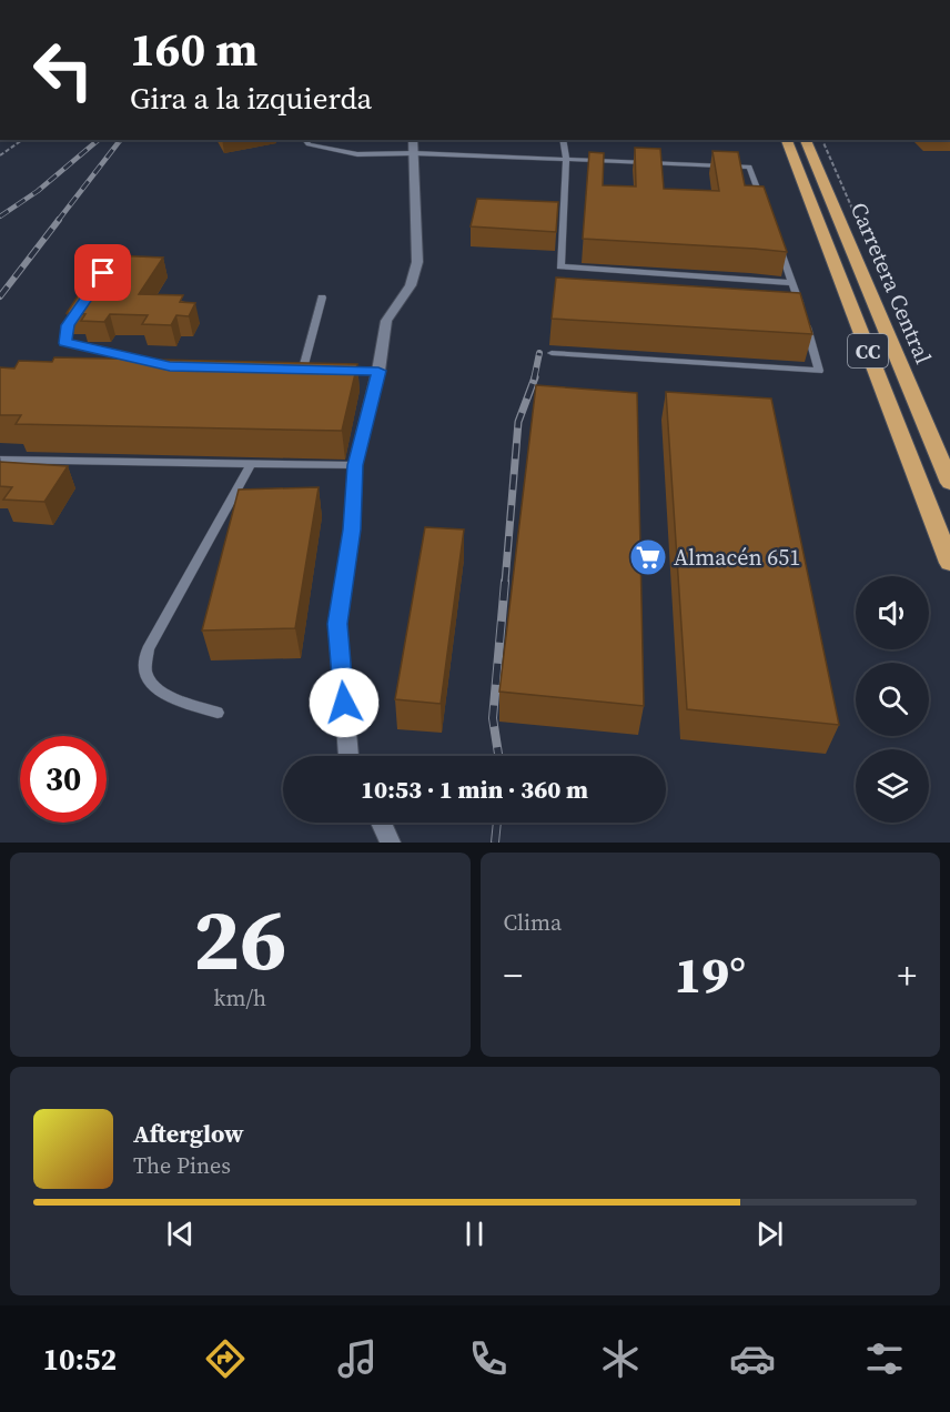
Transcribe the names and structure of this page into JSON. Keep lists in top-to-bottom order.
{
  "streets": {
    "highway": ["Carretera Central", "CC"]
  },
  "places": {
    "supermarket": ["Almacén 651"]
  },
  "page": {
    "turn": ["160 m", "Gira a la izquierda"],
    "limit": "30",
    "trip": "10:53 · 1 min · 360 m",
    "tile": [
      ["26", "km/h"],
      "Clima"
    ],
    "heat": ["−", "19°", "+"],
    "song": ["Afterglow", "The Pines"],
    "tabs": "10:52"
  }
}
